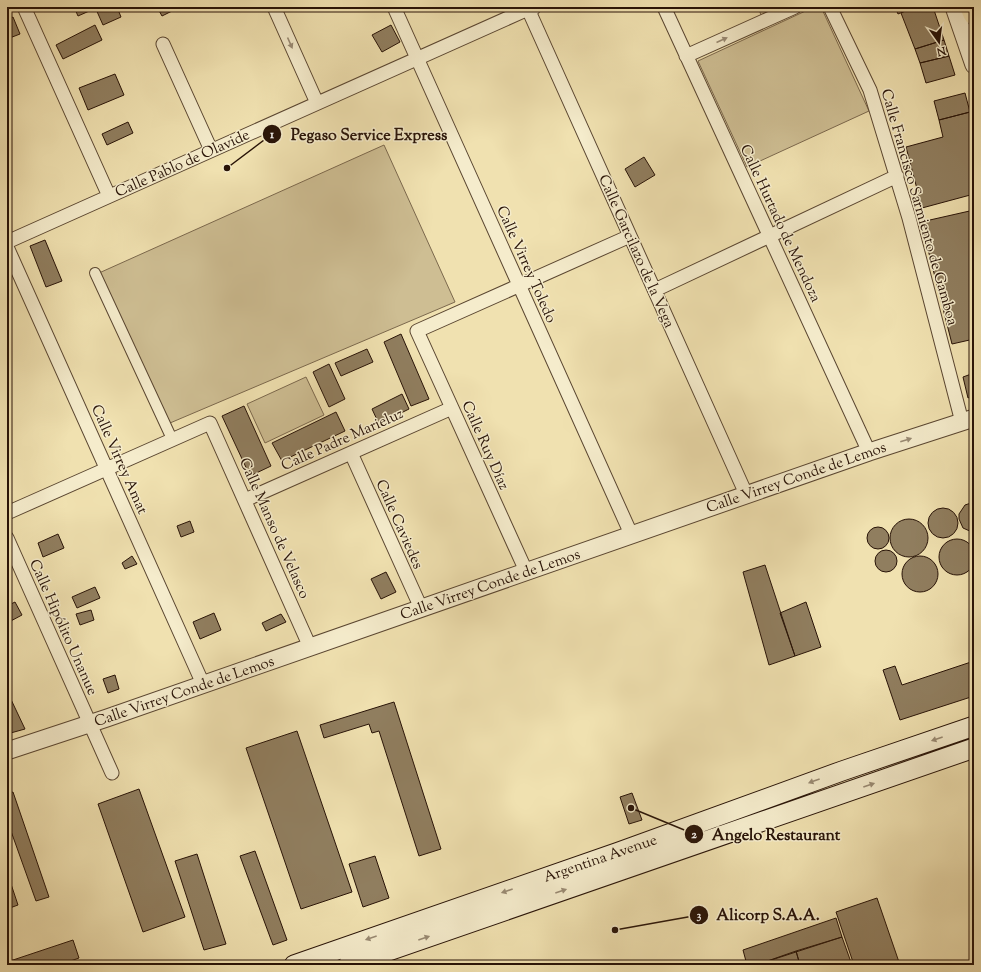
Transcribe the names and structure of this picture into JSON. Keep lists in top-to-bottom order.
{
  "streets": {
    "main road": ["Argentina Avenue"],
    "street": [
      "Calle Pablo de Olavide",
      "Calle Francisco Sarmiento de Gamboa",
      "Calle Hurtado de Mendoza",
      "Calle Garcilazo de la Vega",
      "Calle Virrey Toledo",
      "Calle Padre Marieluz",
      "Calle Ruy Díaz",
      "Calle Virrey Amat",
      "Calle Virrey Conde de Lemos",
      "Calle Caviedes",
      "Calle Manso de Velasco",
      "Calle Hipólito Unanue"
    ]
  },
  "crossings": [
    ["Calle Pablo de Olavide", "Calle Garcilazo de la Vega"],
    ["Calle Pablo de Olavide", "Calle Virrey Toledo"],
    ["Calle Francisco Sarmiento de Gamboa", "Calle Virrey Conde de Lemos"],
    ["Calle Hurtado de Mendoza", "Calle Virrey Conde de Lemos"],
    ["Calle Garcilazo de la Vega", "Calle Virrey Conde de Lemos"],
    ["Calle Virrey Toledo", "Calle Ruy Díaz"],
    ["Calle Virrey Toledo", "Calle Virrey Conde de Lemos"],
    ["Calle Padre Marieluz", "Calle Ruy Díaz"],
    ["Calle Padre Marieluz", "Calle Caviedes"],
    ["Calle Padre Marieluz", "Calle Manso de Velasco"],
    ["Calle Ruy Díaz", "Calle Virrey Conde de Lemos"],
    ["Calle Virrey Amat", "Calle Virrey Conde de Lemos"],
    ["Calle Virrey Conde de Lemos", "Calle Caviedes"],
    ["Calle Virrey Conde de Lemos", "Calle Manso de Velasco"],
    ["Calle Virrey Conde de Lemos", "Calle Hipólito Unanue"]
  ],
  "places": ["Pegaso Service Express", "Angelo Restaurant", "Alicorp S.A.A."],
  "north": "bottom"
}
